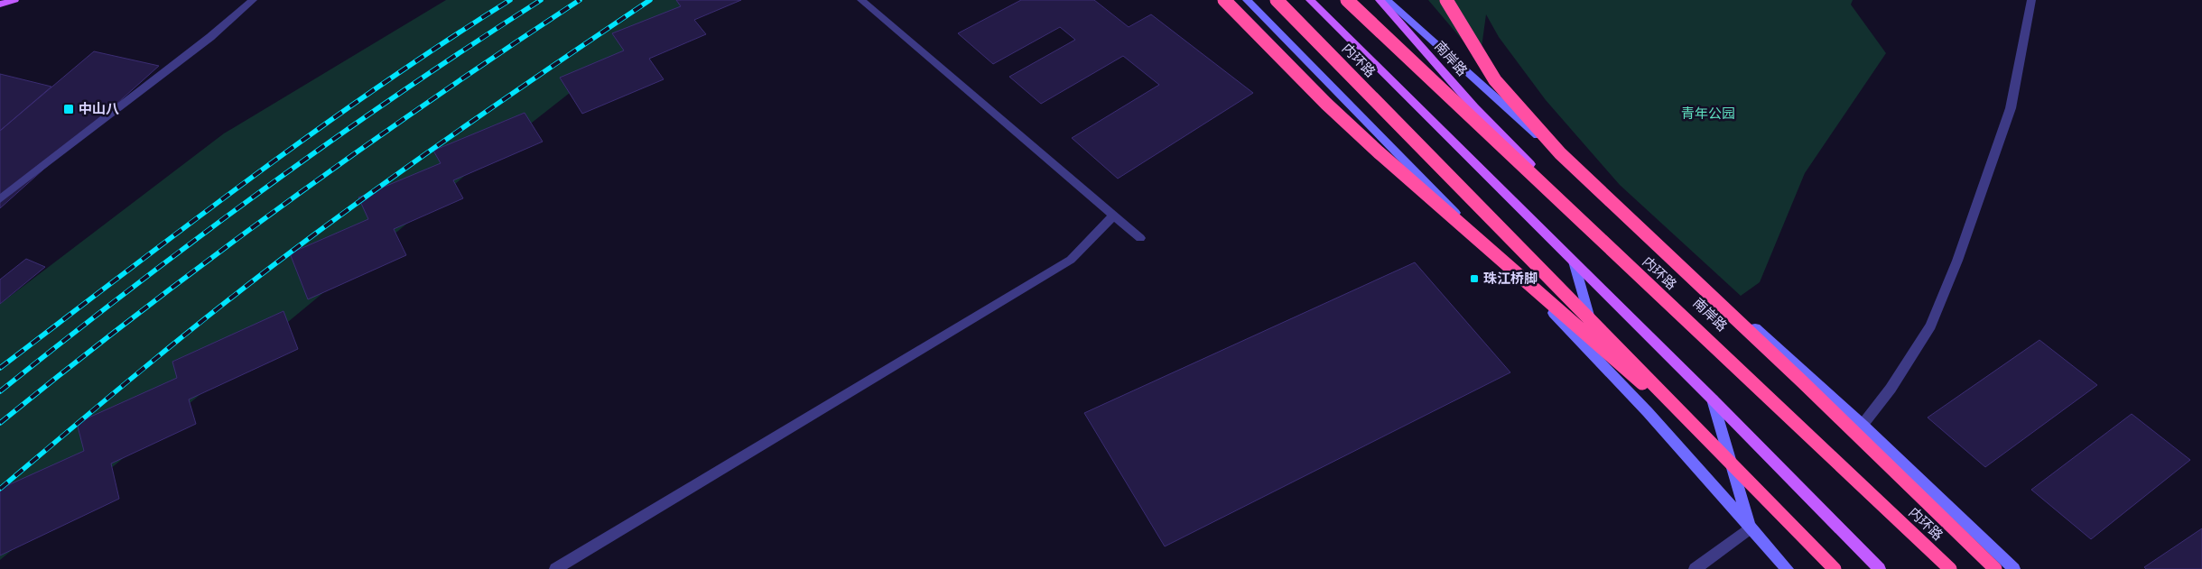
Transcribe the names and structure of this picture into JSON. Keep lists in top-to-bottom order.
{
  "streets": {
    "highway": ["内环路"],
    "main road": ["南岸路"]
  },
  "crossings": [
    ["南岸路", "内环路"]
  ],
  "parks": ["青年公园"],
  "places": {
    "transit": ["中山八", "珠江桥脚"]
  }
}
